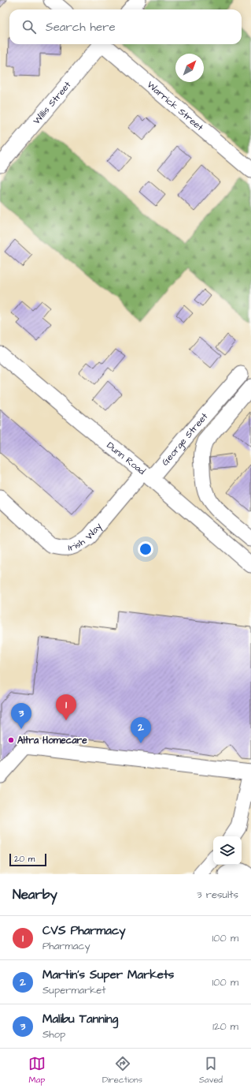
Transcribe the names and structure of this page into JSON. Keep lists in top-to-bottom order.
{
  "streets": {
    "street": [
      "Willis Street",
      "Warrick Street",
      "George Street",
      "Dunn Road",
      "Irish Way"
    ]
  },
  "crossings": [
    ["George Street", "Dunn Road"],
    ["George Street", "Irish Way"],
    ["Dunn Road", "Irish Way"]
  ],
  "places": ["Altra Homecare"],
  "scale_bar": "20 m",
  "north": "top right",
  "page": {
    "search": "Search here",
    "pins": ["1", "3", "2"],
    "scale": "20 m",
    "heading": ["Nearby", "3 results"],
    "list": [
      {
        "mark": "1",
        "name": "CVS Pharmacy",
        "note": "Pharmacy",
        "value": "100 m"
      },
      {
        "mark": "2",
        "name": "Martin's Super Markets",
        "note": "Supermarket",
        "value": "100 m"
      },
      {
        "mark": "3",
        "name": "Malibu Tanning",
        "note": "Shop",
        "value": "120 m"
      }
    ],
    "nav": ["Map", "Directions", "Saved"]
  }
}
